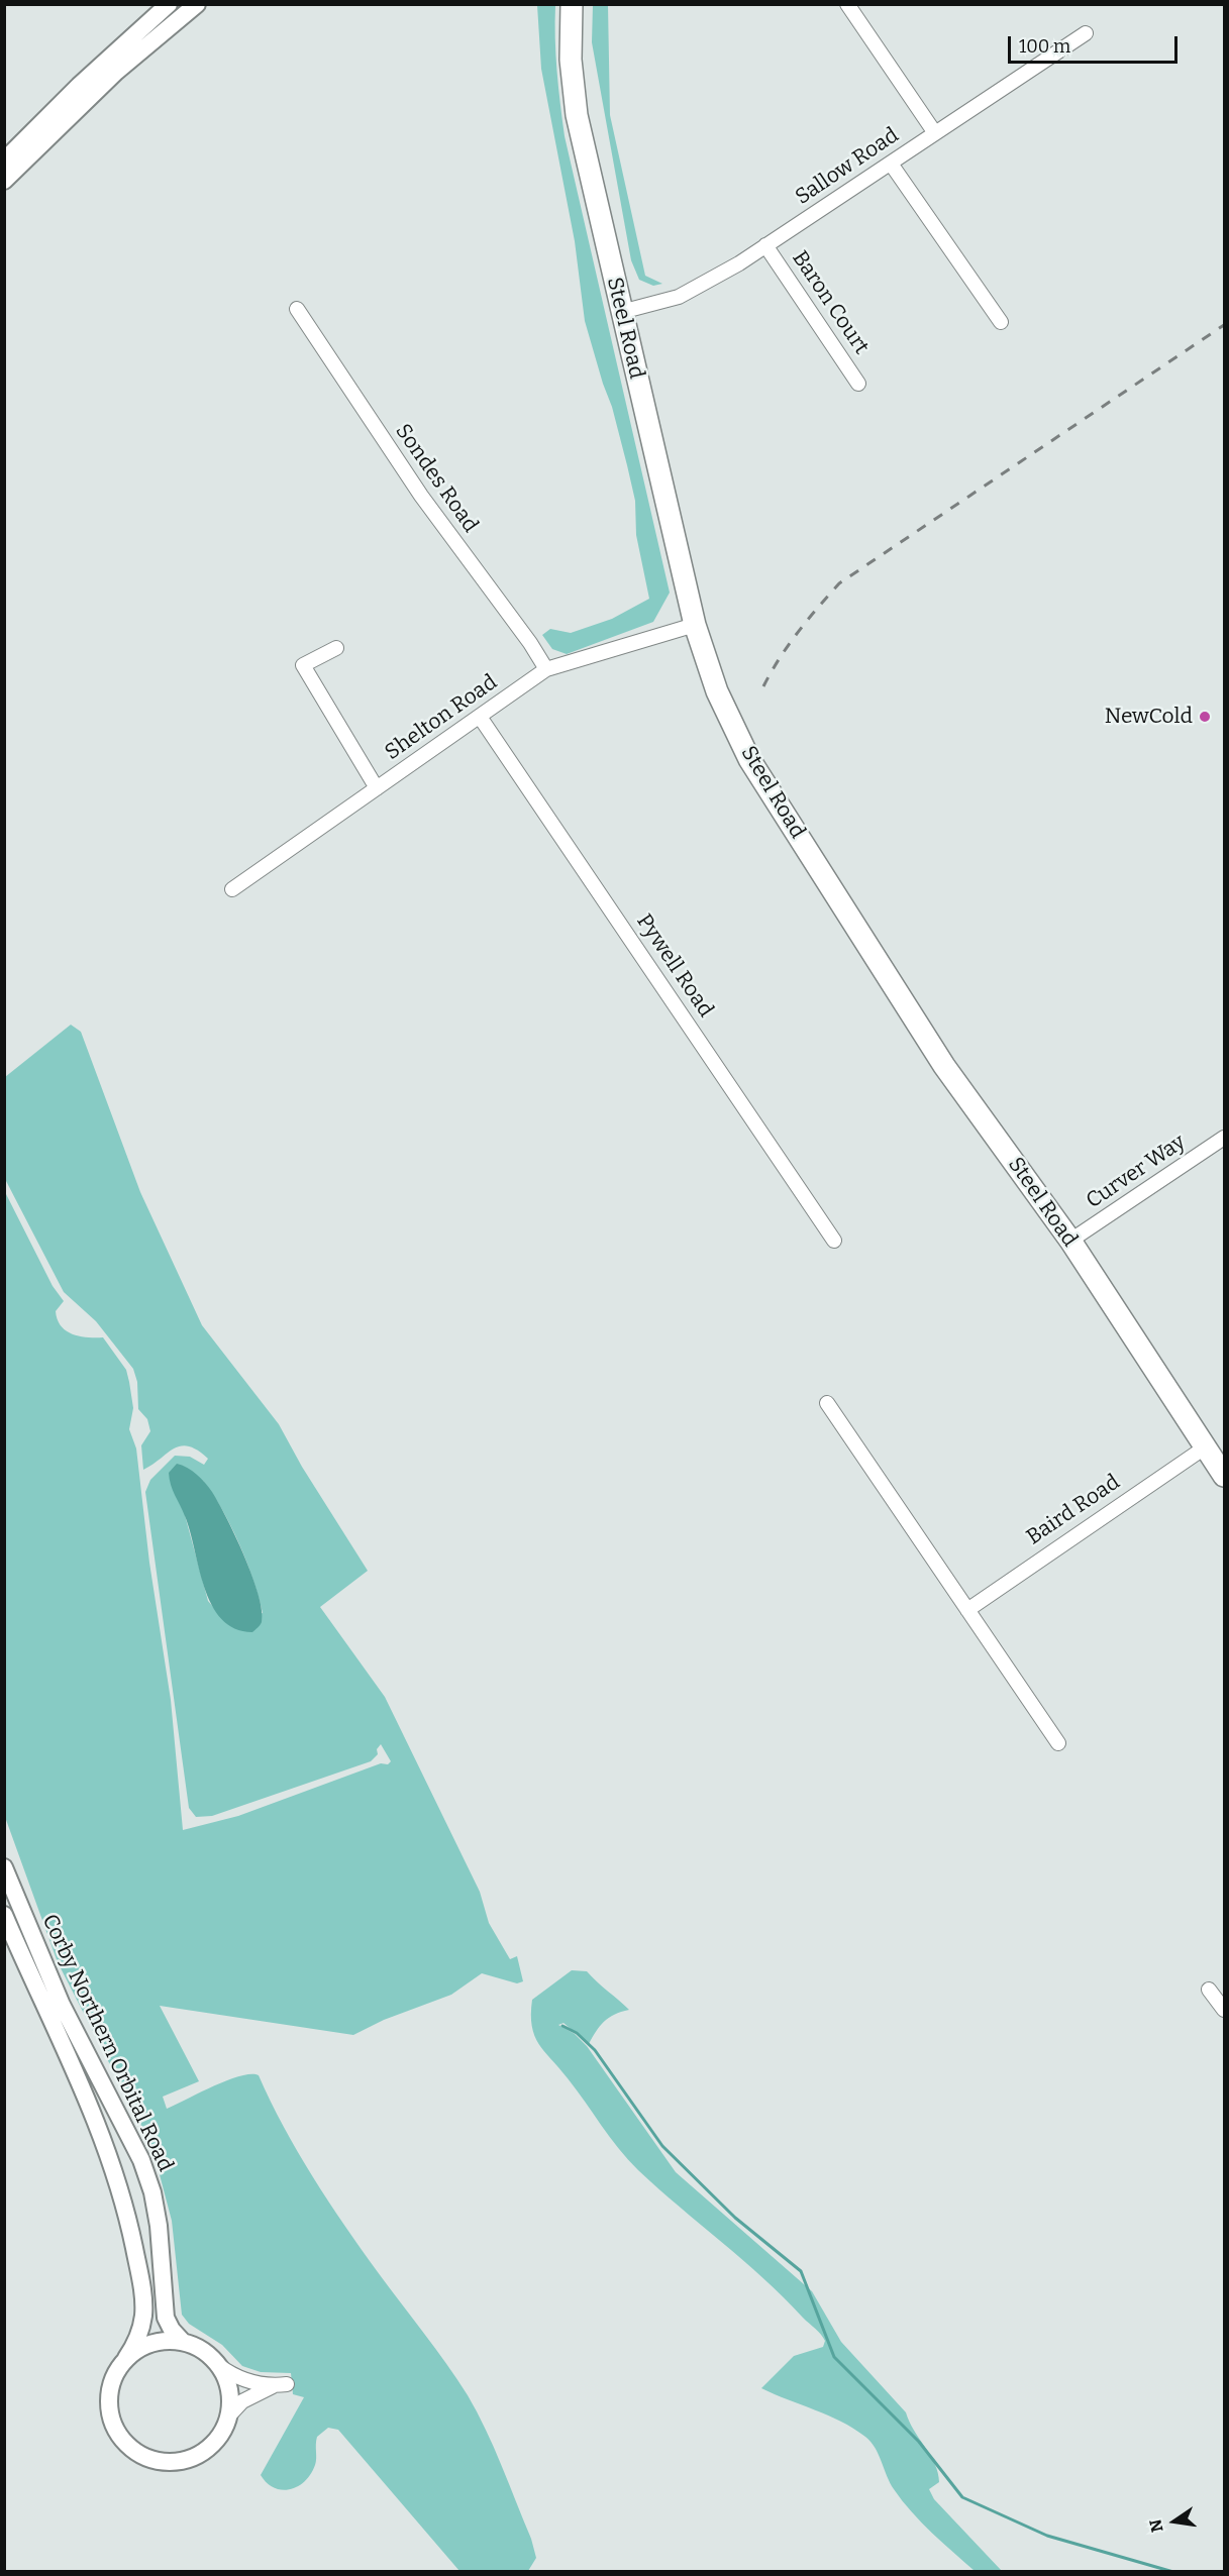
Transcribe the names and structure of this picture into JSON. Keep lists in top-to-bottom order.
{
  "streets": {
    "main road": ["Steel Road"],
    "street": [
      "Sallow Road",
      "Baron Court",
      "Sondes Road",
      "Shelton Road",
      "Pywell Road",
      "Curver Way",
      "Baird Road",
      "Corby Northern Orbital Road"
    ]
  },
  "crossings": [
    ["Sallow Road", "Baron Court"],
    ["Sallow Road", "Steel Road"],
    ["Steel Road", "Shelton Road"],
    ["Steel Road", "Curver Way"],
    ["Steel Road", "Baird Road"],
    ["Sondes Road", "Shelton Road"],
    ["Shelton Road", "Pywell Road"]
  ],
  "places": ["NewCold"],
  "scale_bar": "100 m",
  "north": "left"
}
